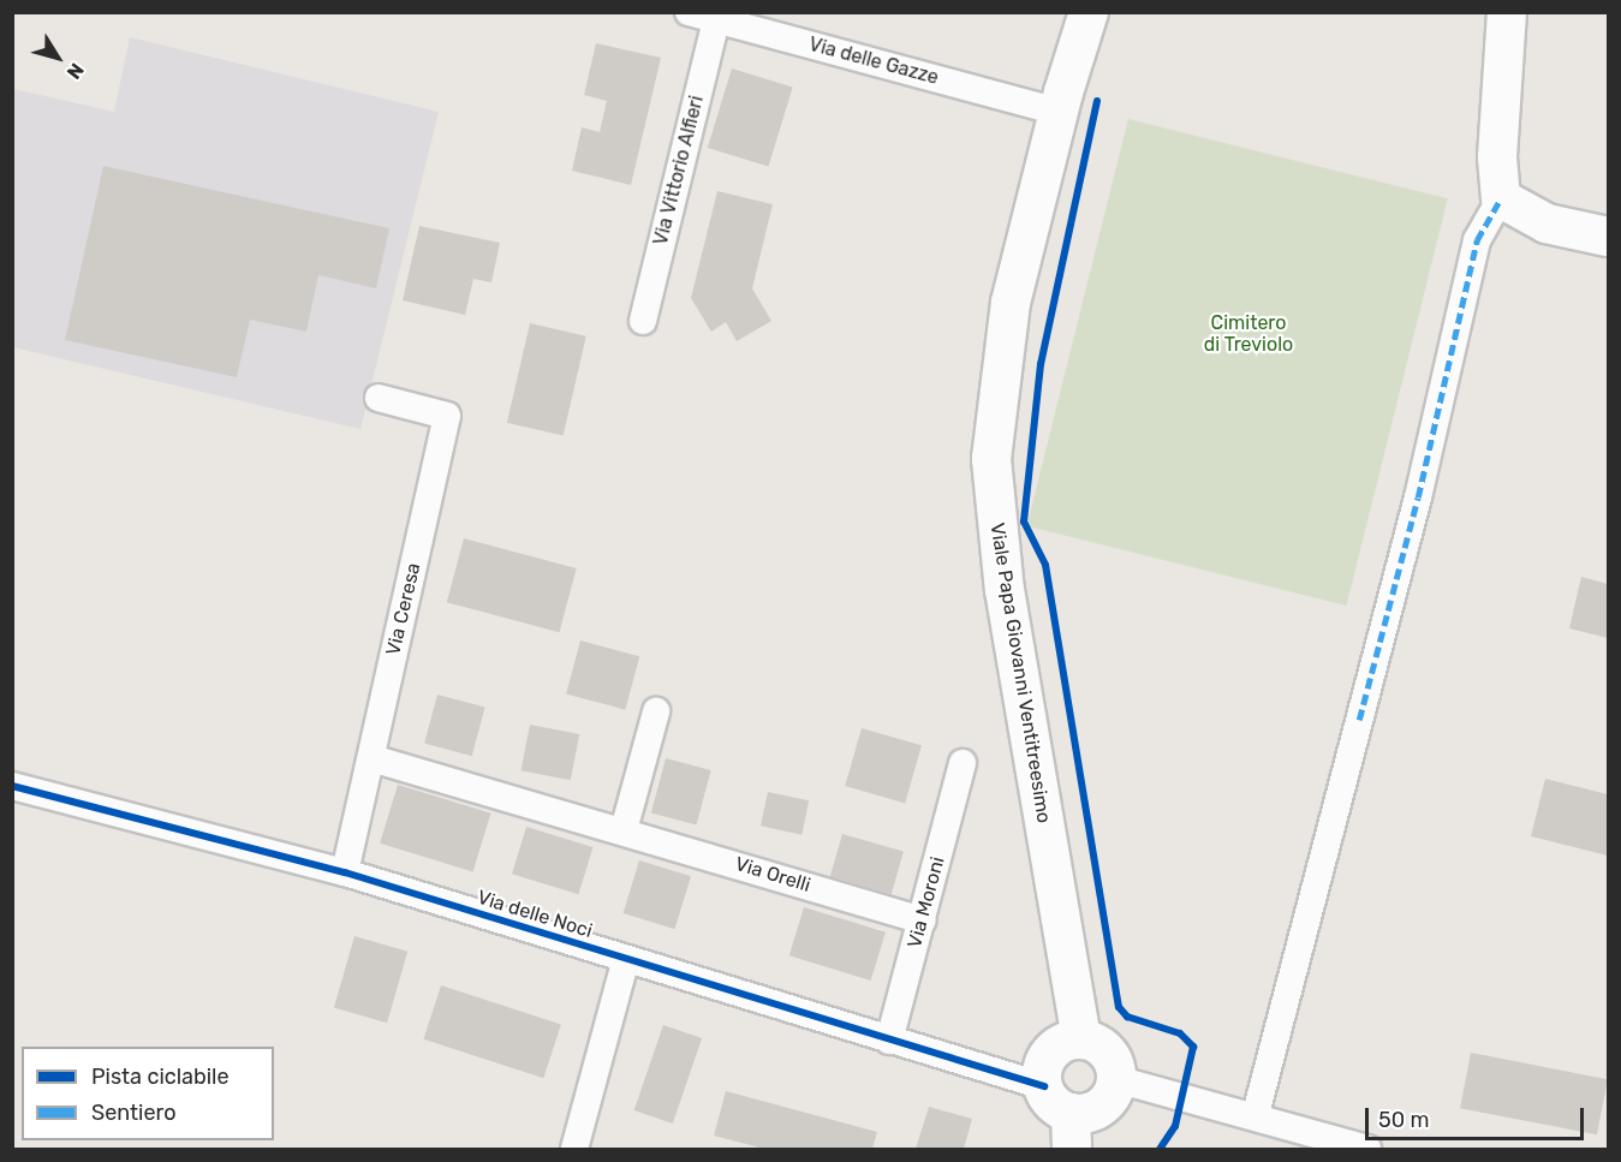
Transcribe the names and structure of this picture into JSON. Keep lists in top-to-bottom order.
{
  "streets": {
    "street": [
      "Via delle Gazze",
      "Via Vittorio Alfieri",
      "Via Ceresa",
      "Viale Papa Giovanni Ventitreesimo",
      "Via Orelli",
      "Via Moroni",
      "Via delle Noci"
    ]
  },
  "crossings": [
    ["Via delle Gazze", "Via Vittorio Alfieri"],
    ["Via delle Gazze", "Viale Papa Giovanni Ventitreesimo"],
    ["Via Ceresa", "Via Orelli"],
    ["Via Ceresa", "Via delle Noci"],
    ["Viale Papa Giovanni Ventitreesimo", "Via delle Noci"],
    ["Via Orelli", "Via Moroni"],
    ["Via Moroni", "Via delle Noci"]
  ],
  "parks": ["Cimitero di Treviolo"],
  "legend": ["Pista ciclabile", "Sentiero"],
  "scale_bar": "50 m",
  "north": "bottom right"
}
